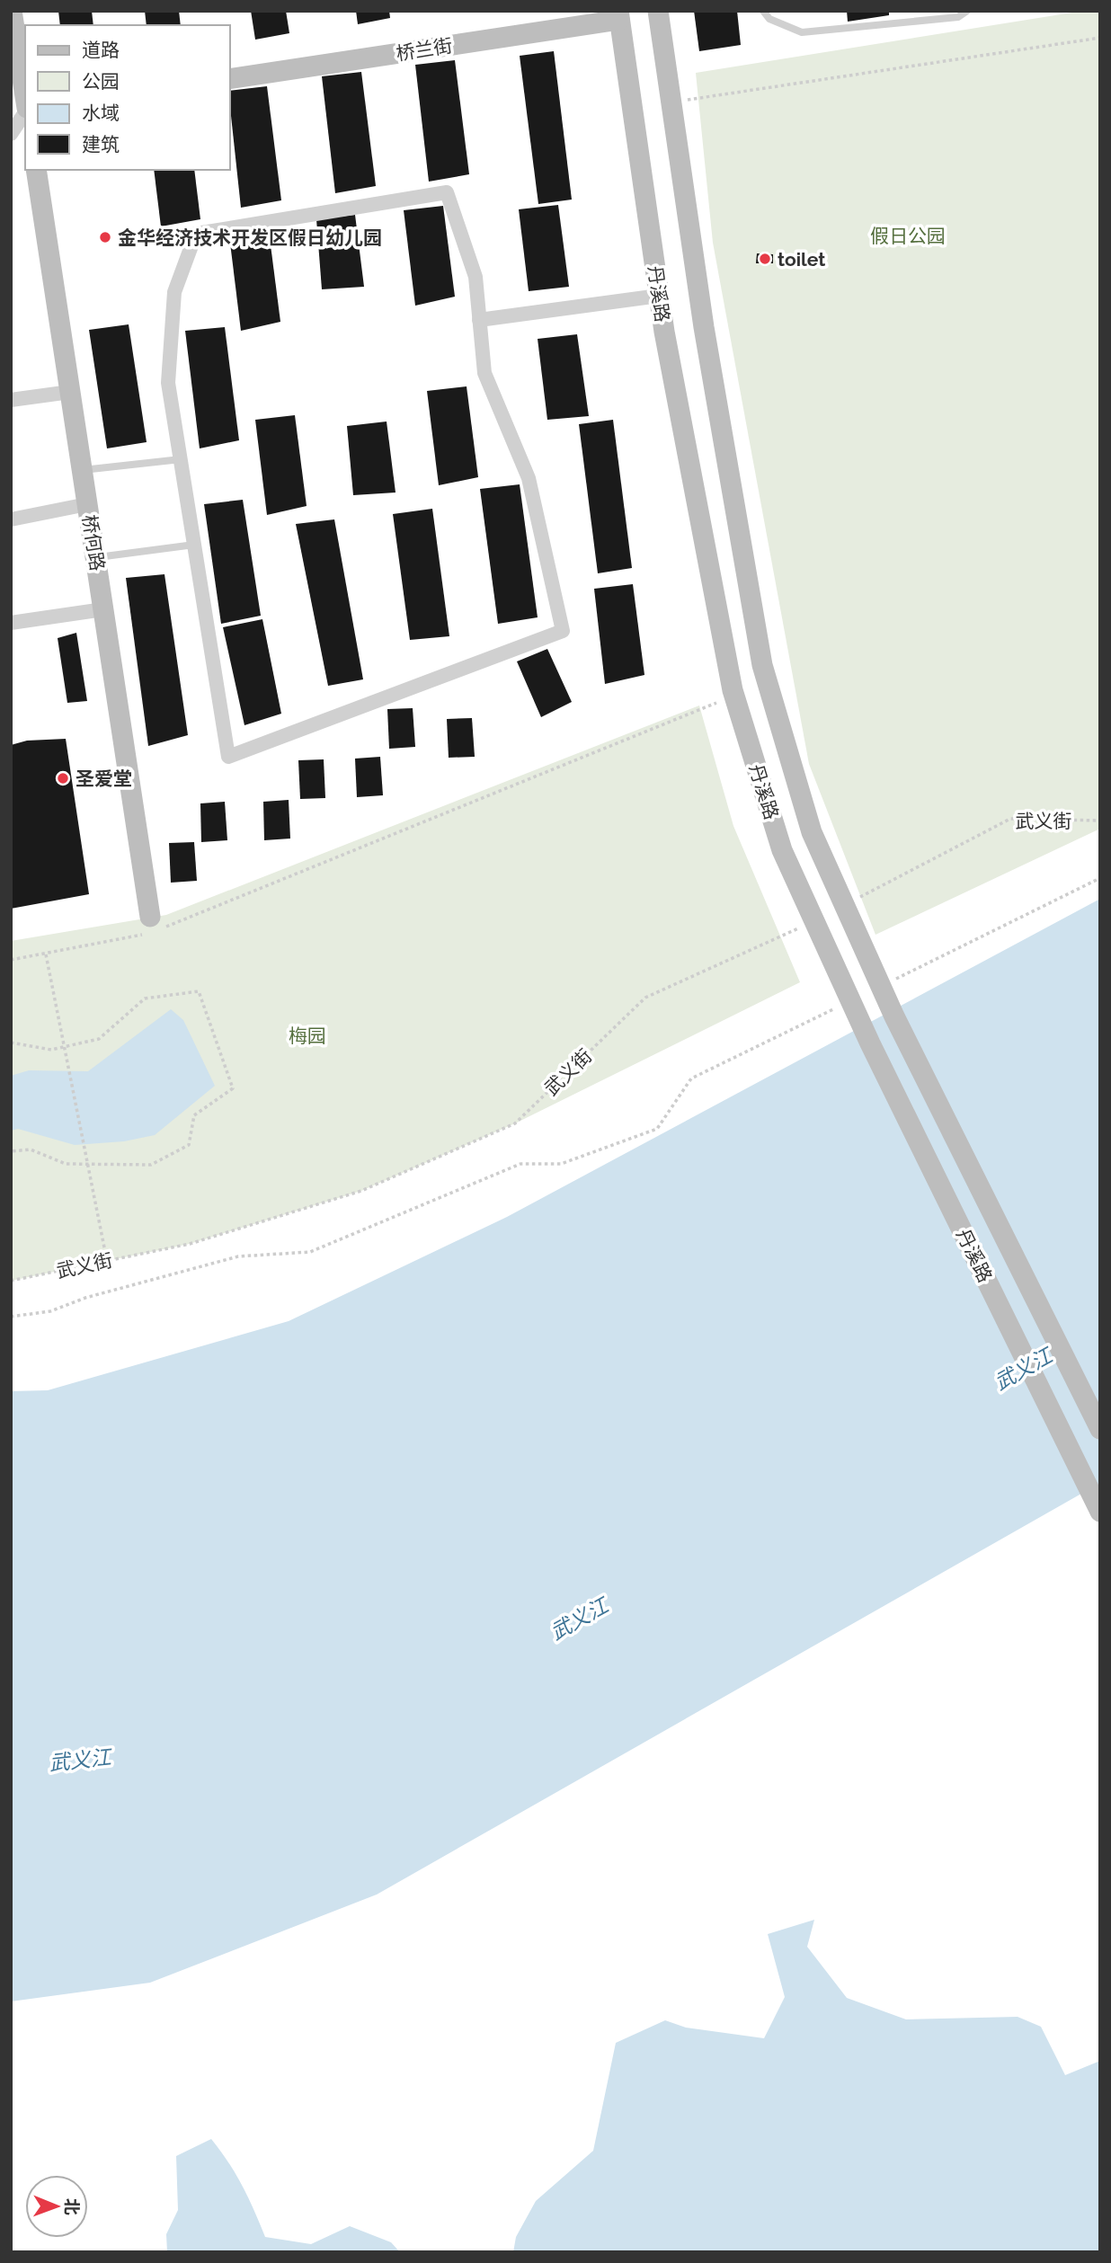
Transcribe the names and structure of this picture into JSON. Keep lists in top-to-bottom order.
{
  "streets": {
    "main road": ["桥兰街", "丹溪路", "桥何路"],
    "path": ["武义街"]
  },
  "crossings": [
    ["桥兰街", "丹溪路"]
  ],
  "water": ["武义江"],
  "parks": ["假日公园", "梅园"],
  "places": ["金华经济技术开发区假日幼儿园", "toilet", "圣爱堂"],
  "legend": [
    "道路",
    "公园",
    "水域",
    "建筑"
  ],
  "north": "right"
}
